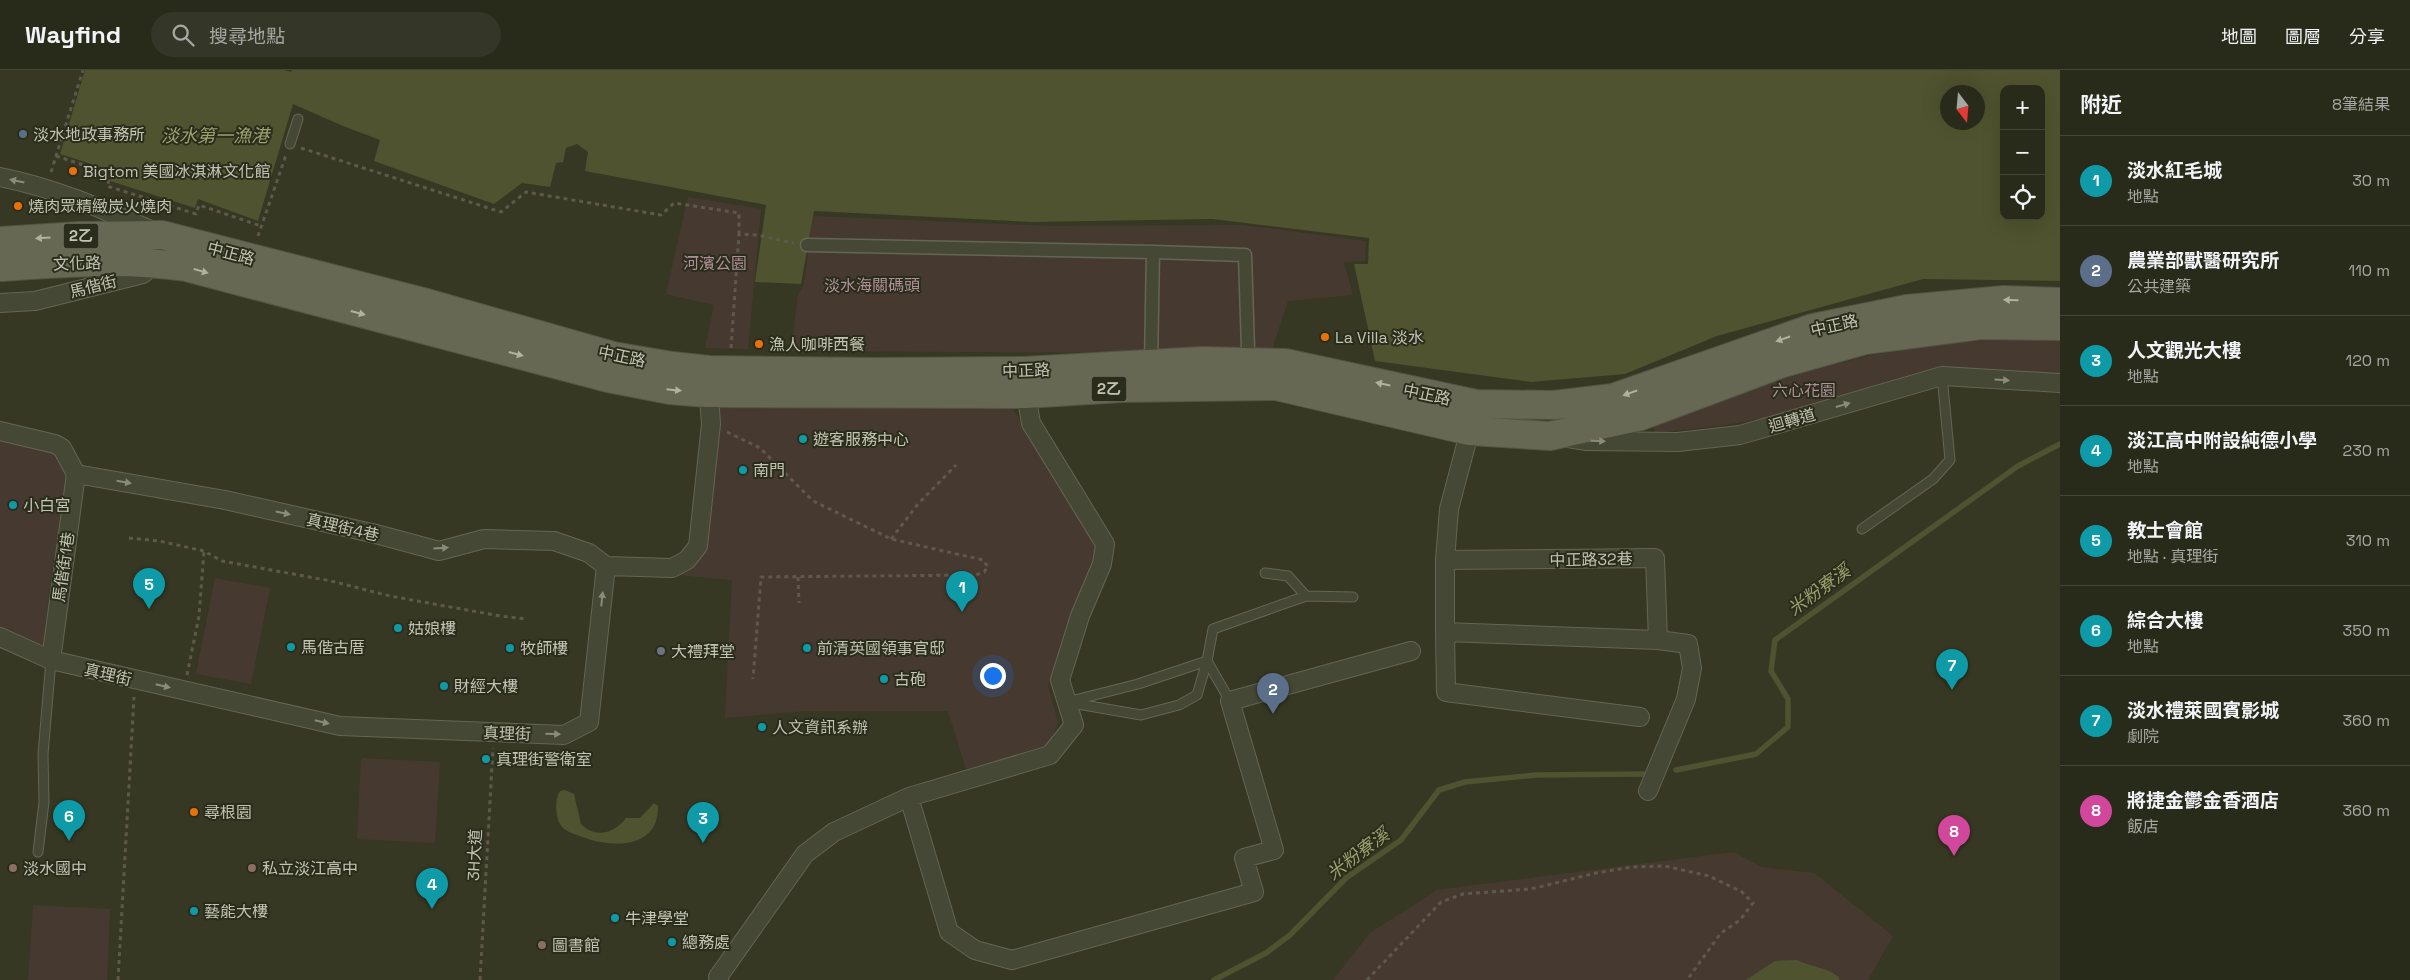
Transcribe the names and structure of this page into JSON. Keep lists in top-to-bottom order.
{
  "streets": {
    "main road": ["2乙", "中正路", "文化路"],
    "street": [
      "馬偕街",
      "迴轉道",
      "真理街4巷",
      "中正路32巷",
      "馬偕街1巷",
      "真理街"
    ],
    "path": ["3H大道"]
  },
  "crossings": [
    ["中正路", "文化路"],
    ["中正路", "馬偕街"],
    ["中正路", "迴轉道"],
    ["文化路", "馬偕街"],
    ["真理街4巷", "馬偕街1巷"],
    ["真理街4巷", "真理街"],
    ["馬偕街1巷", "真理街"],
    ["真理街", "3H大道"]
  ],
  "one_way": ["迴轉道", "真理街4巷"],
  "water": ["淡水第一漁港", "米粉寮溪"],
  "parks": ["河濱公園", "淡水海關碼頭", "六心花園"],
  "places": [
    "淡水地政事務所",
    "Bigtom 美國冰淇淋文化館",
    "燒肉眾精緻炭火燒肉",
    "La Villa 淡水",
    "漁人咖啡西餐",
    "遊客服務中心",
    "南門",
    "小白宮",
    "姑娘樓",
    "馬偕古厝",
    "牧師樓",
    "前清英國領事官邸",
    "大禮拜堂",
    "古砲",
    "財經大樓",
    "人文資訊系辦",
    "真理街警衛室",
    "尋根園",
    "淡水國中",
    "私立淡江高中",
    "藝能大樓",
    "牛津學堂",
    "總務處",
    "圖書館"
  ],
  "north": "bottom",
  "page": {
    "header": "Wayfind",
    "search": "搜尋地點",
    "nav": ["地圖", "圖層", "分享"],
    "heading": ["附近", "8筆結果"],
    "map_buttons": ["+", "−"],
    "list": [
      {
        "mark": "1",
        "name": "淡水紅毛城",
        "note": "地點",
        "value": "30 m"
      },
      {
        "mark": "2",
        "name": "農業部獸醫研究所",
        "note": "公共建築",
        "value": "110 m"
      },
      {
        "mark": "3",
        "name": "人文觀光大樓",
        "note": "地點",
        "value": "120 m"
      },
      {
        "mark": "4",
        "name": "淡江高中附設純德小學",
        "note": "地點",
        "value": "230 m"
      },
      {
        "mark": "5",
        "name": "教士會館",
        "note": "地點 · 真理街",
        "value": "310 m"
      },
      {
        "mark": "6",
        "name": "綜合大樓",
        "note": "地點",
        "value": "350 m"
      },
      {
        "mark": "7",
        "name": "淡水禮萊國賓影城",
        "note": "劇院",
        "value": "360 m"
      },
      {
        "mark": "8",
        "name": "將捷金鬱金香酒店",
        "note": "飯店",
        "value": "360 m"
      }
    ],
    "pins": [
      "5",
      "1",
      "7",
      "2",
      "6",
      "3",
      "8",
      "4"
    ]
  }
}
